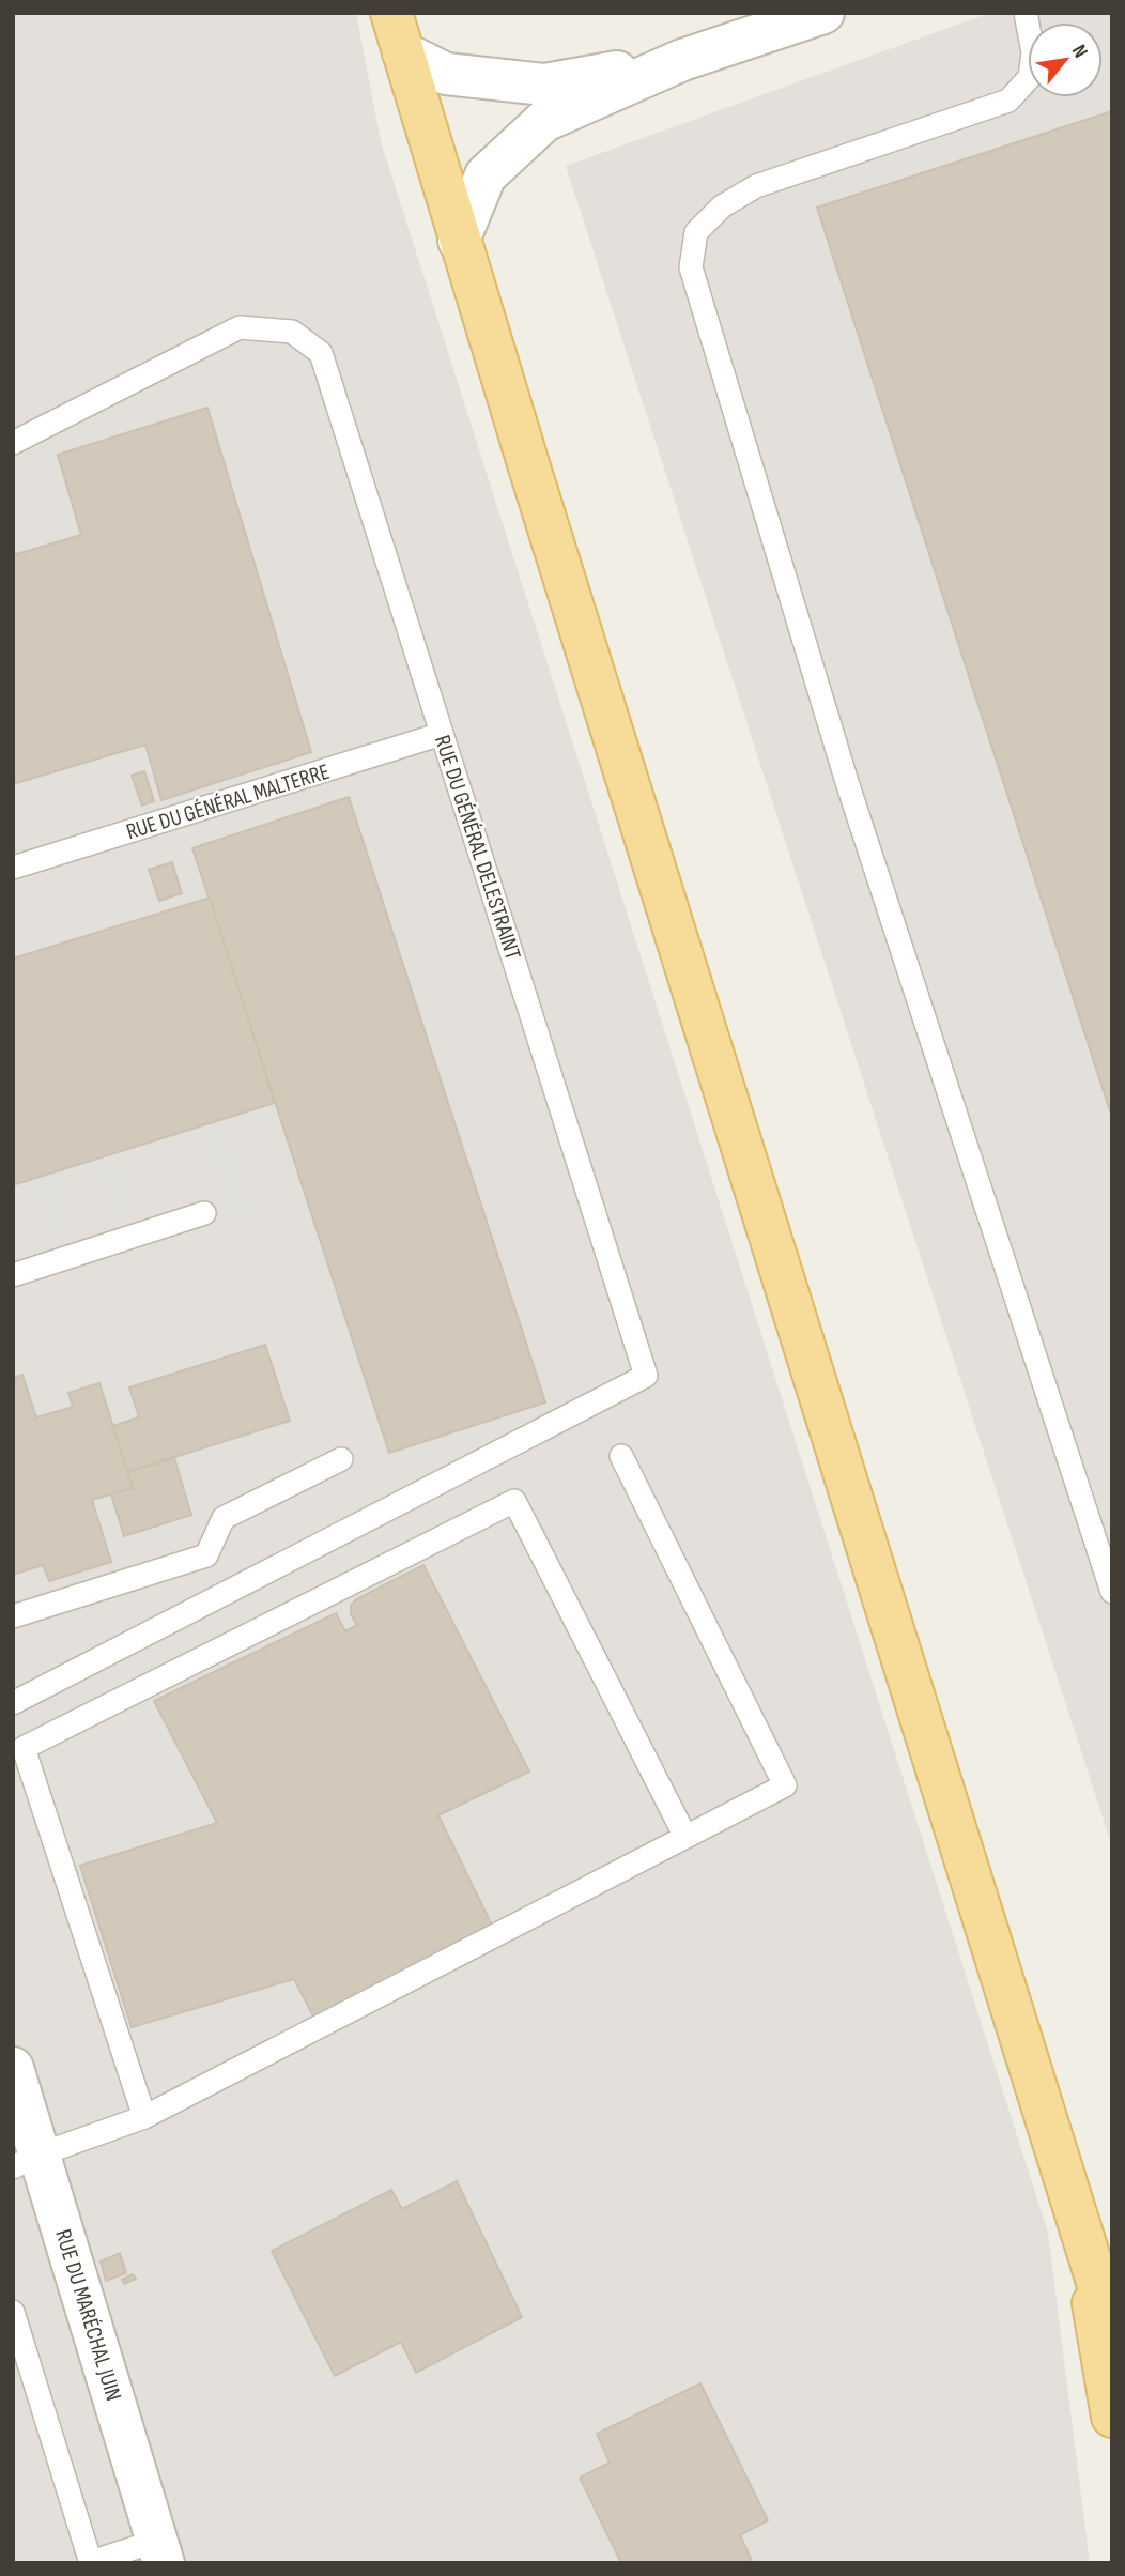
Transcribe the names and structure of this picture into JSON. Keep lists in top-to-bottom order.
{
  "streets": {
    "street": ["RUE DU MARÉCHAL JUIN"],
    "lane": ["RUE DU GÉNÉRAL MALTERRE", "RUE DU GÉNÉRAL DELESTRAINT"]
  },
  "crossings": [
    ["RUE DU GÉNÉRAL MALTERRE", "RUE DU GÉNÉRAL DELESTRAINT"]
  ],
  "north": "top right"
}
